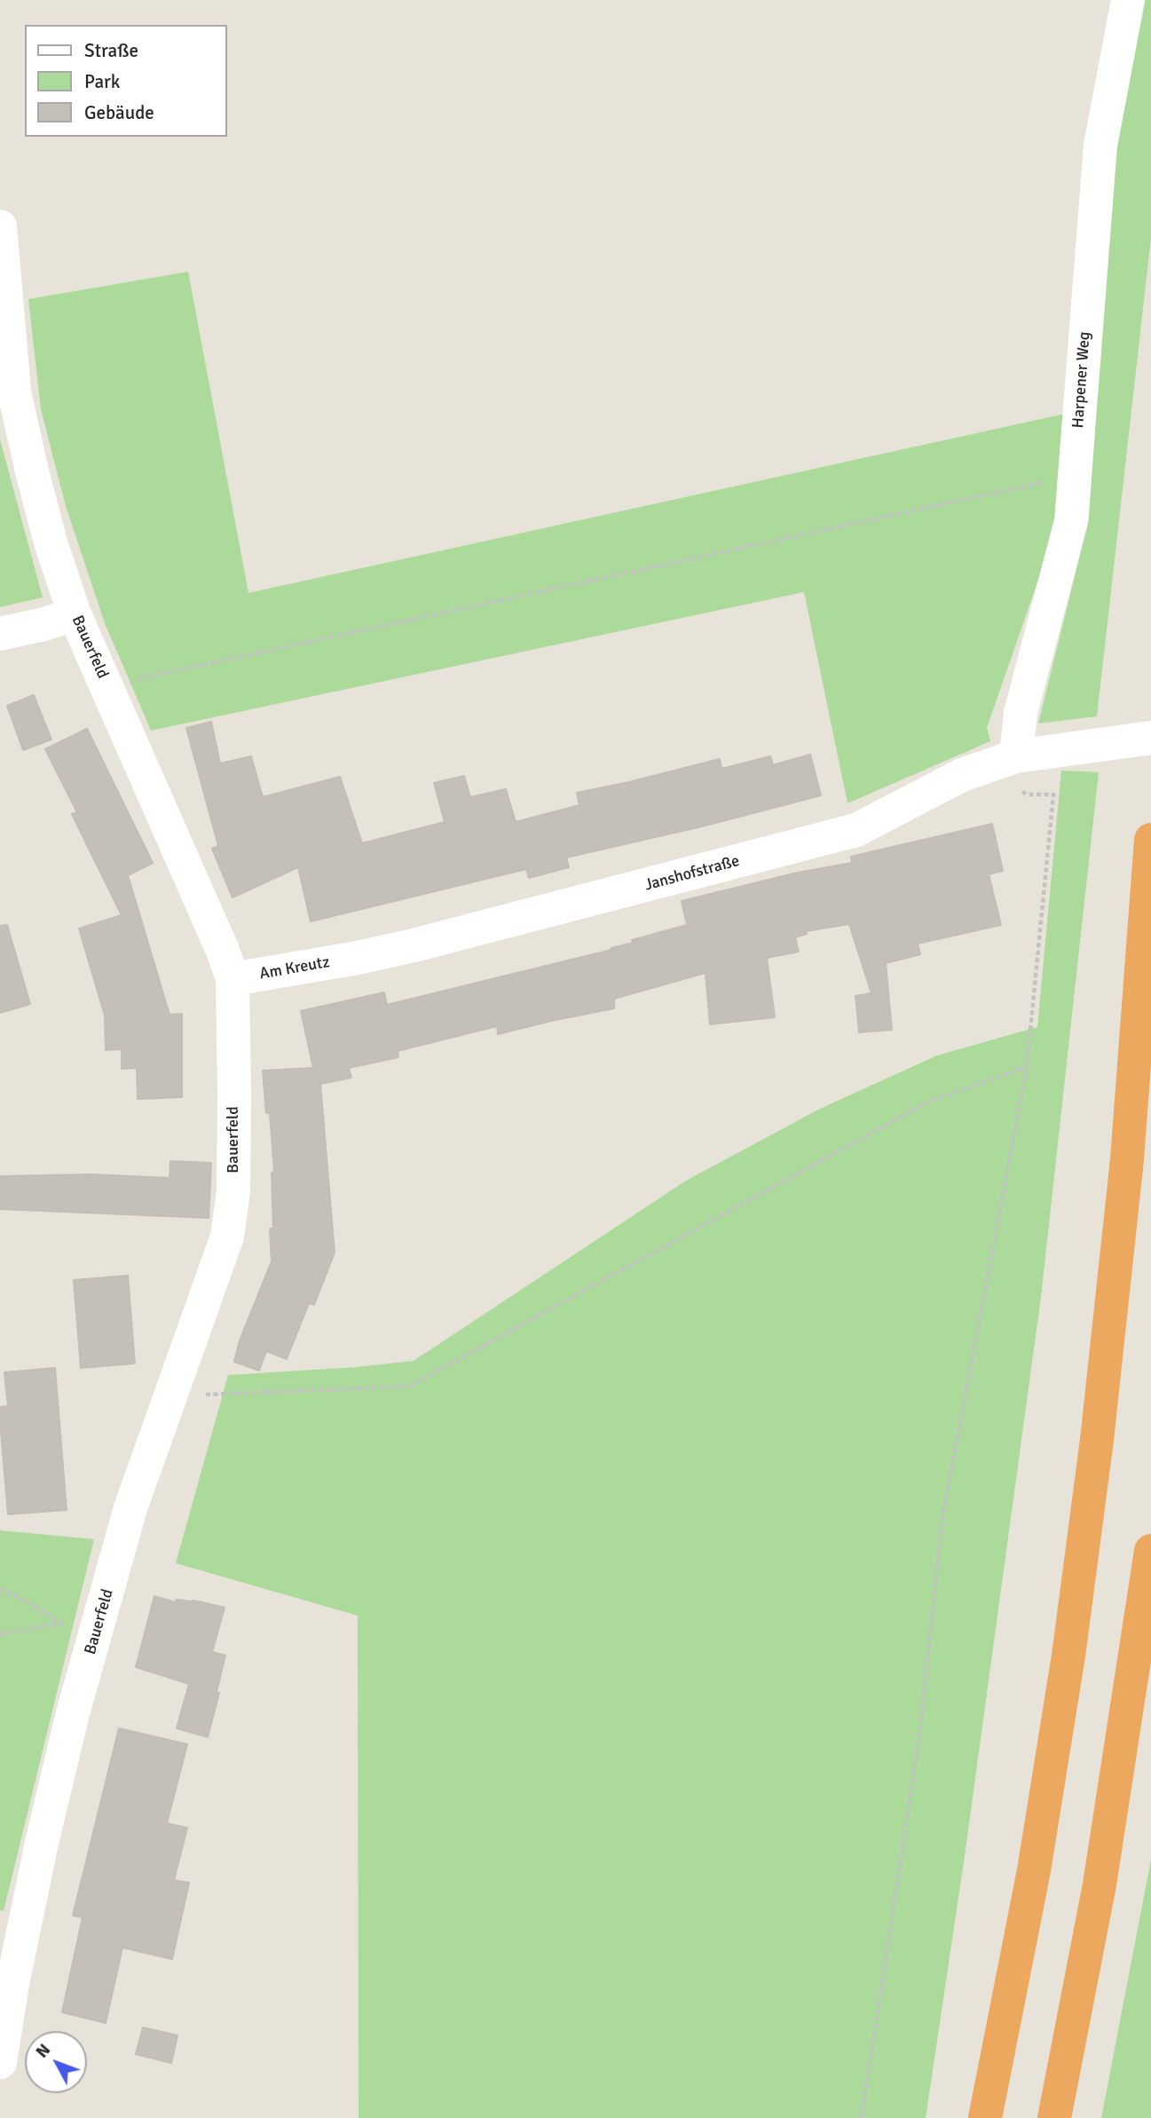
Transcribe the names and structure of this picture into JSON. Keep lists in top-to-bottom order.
{
  "streets": {
    "street": [
      "Harpener Weg",
      "Bauerfeld",
      "Janshofstraße",
      "Am Kreutz"
    ]
  },
  "crossings": [
    ["Harpener Weg", "Janshofstraße"],
    ["Bauerfeld", "Am Kreutz"],
    ["Janshofstraße", "Am Kreutz"]
  ],
  "legend": ["Straße", "Park", "Gebäude"],
  "north": "top left"
}
